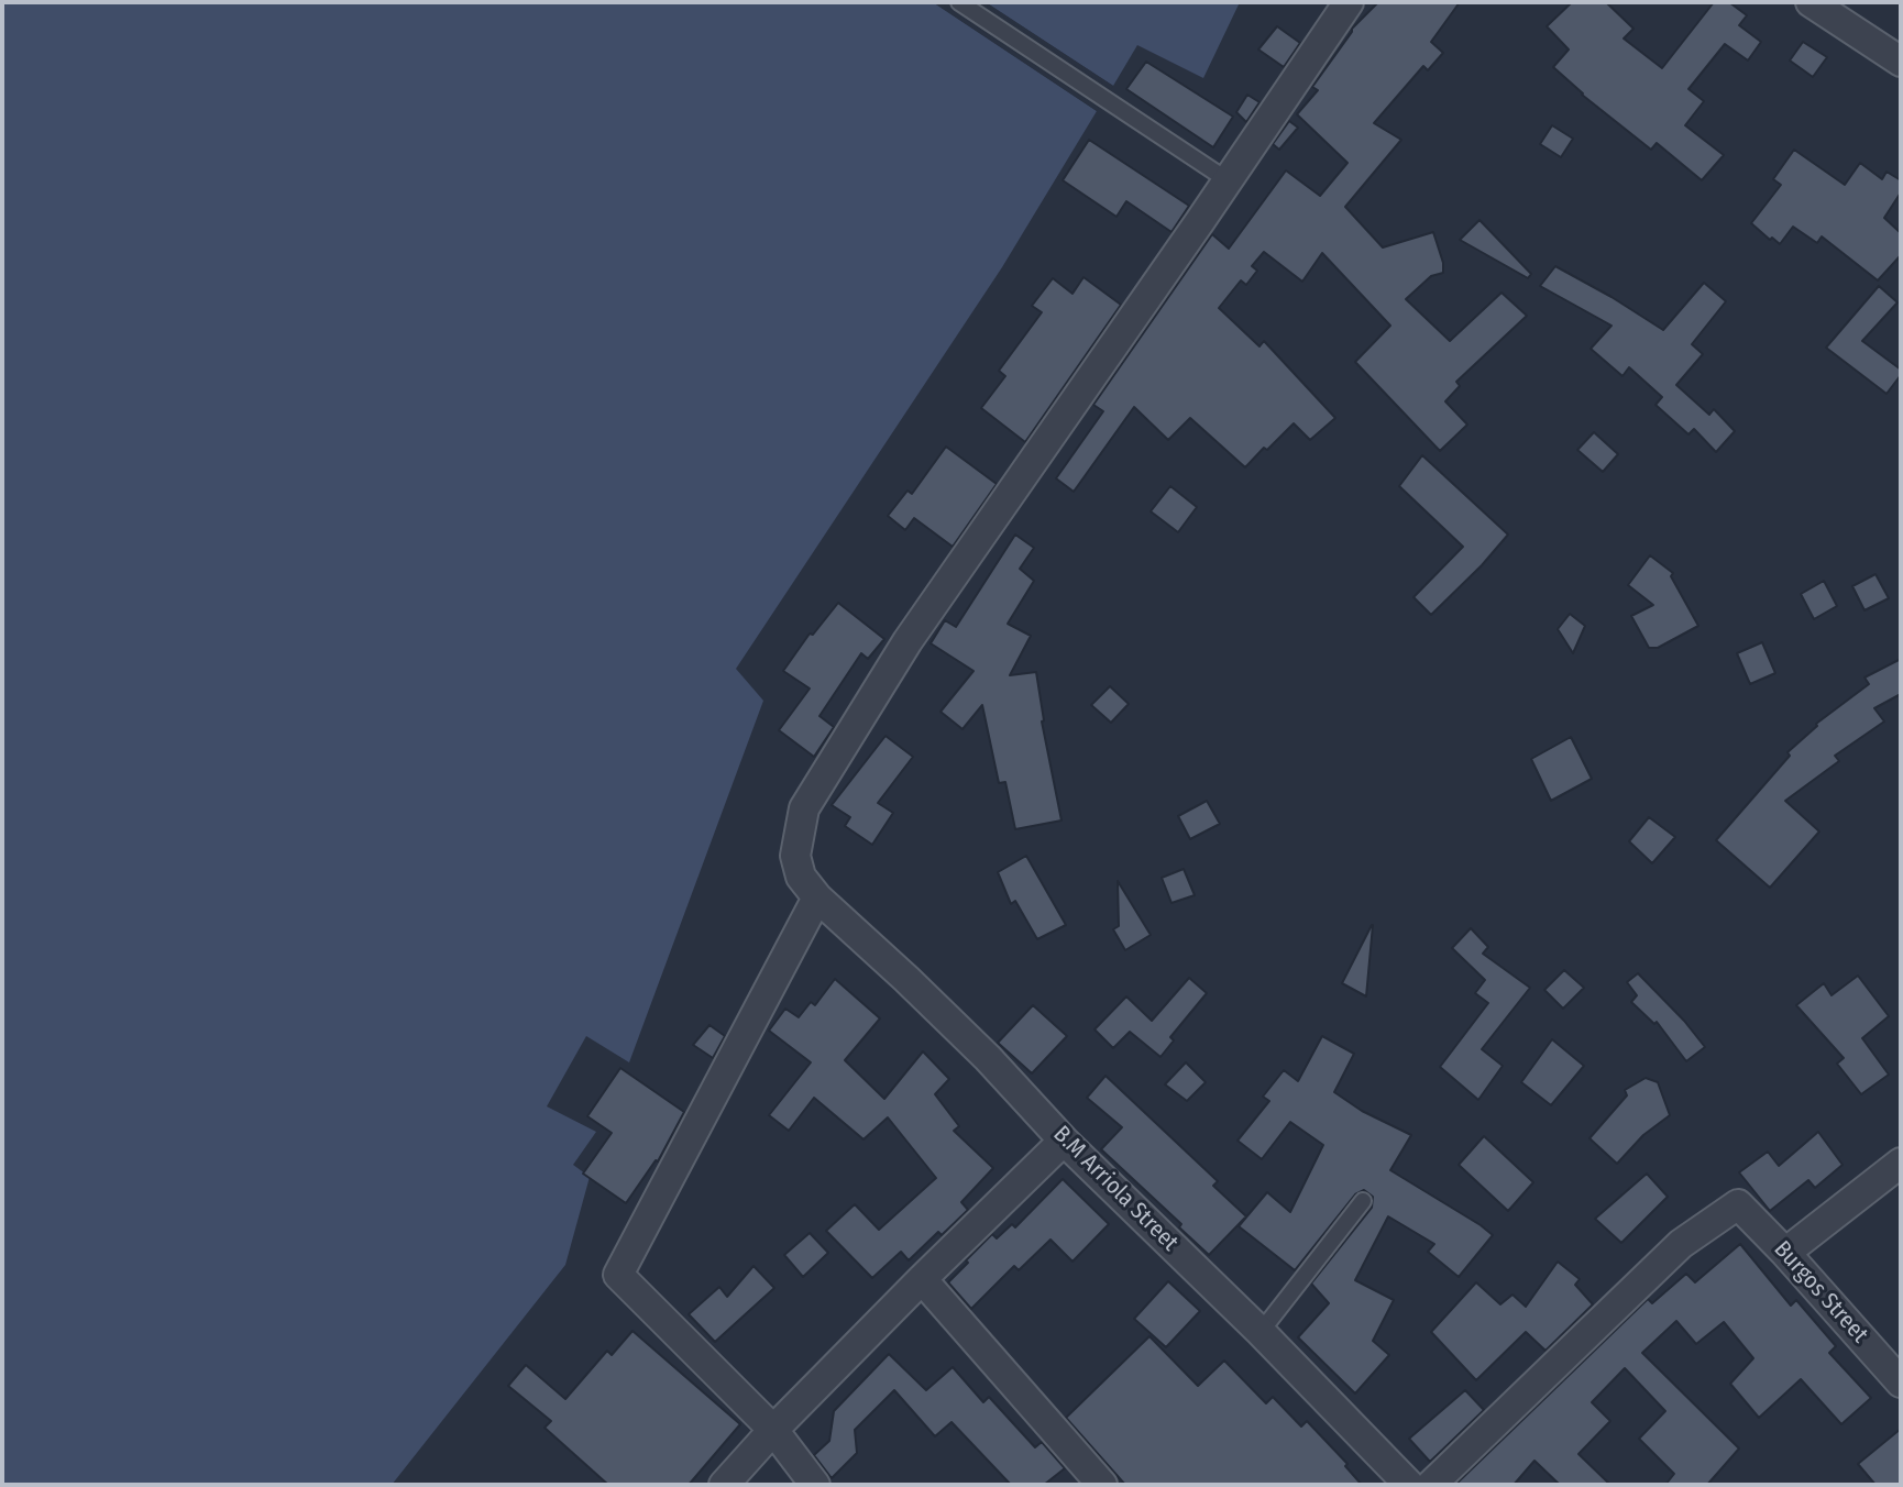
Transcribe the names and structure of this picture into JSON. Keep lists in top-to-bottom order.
{
  "streets": {
    "street": ["B.M Arriola Street", "Burgos Street"]
  }
}
